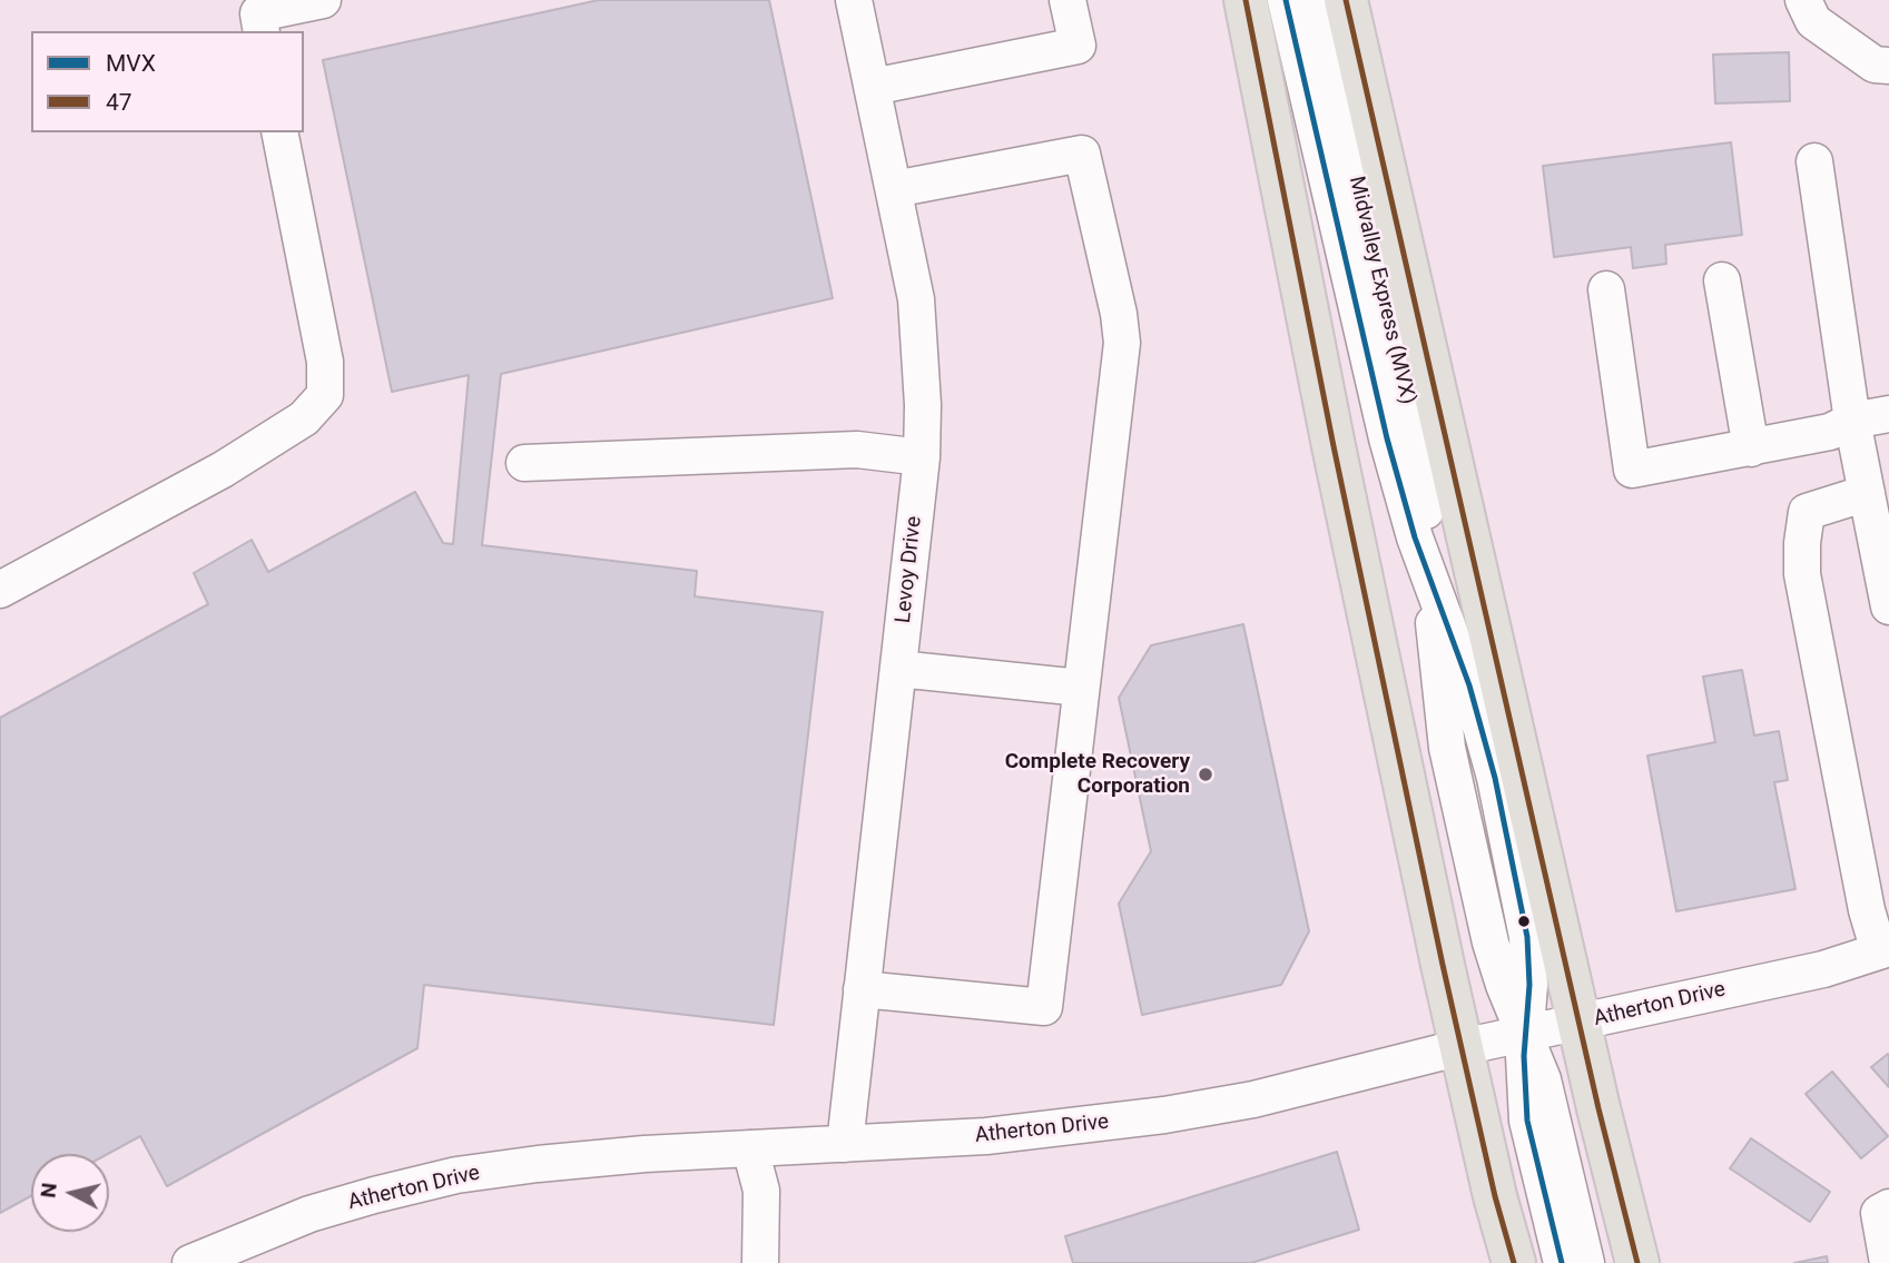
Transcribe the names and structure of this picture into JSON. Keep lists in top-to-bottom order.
{
  "streets": {
    "street": ["Midvalley Express (MVX)", "Levoy Drive", "Atherton Drive"]
  },
  "crossings": [
    ["Midvalley Express (MVX)", "Atherton Drive"],
    ["Levoy Drive", "Atherton Drive"]
  ],
  "places": ["Complete Recovery Corporation"],
  "lines": ["transit line MVX", "transit line 47"],
  "legend": ["MVX", "47"],
  "north": "left"
}
